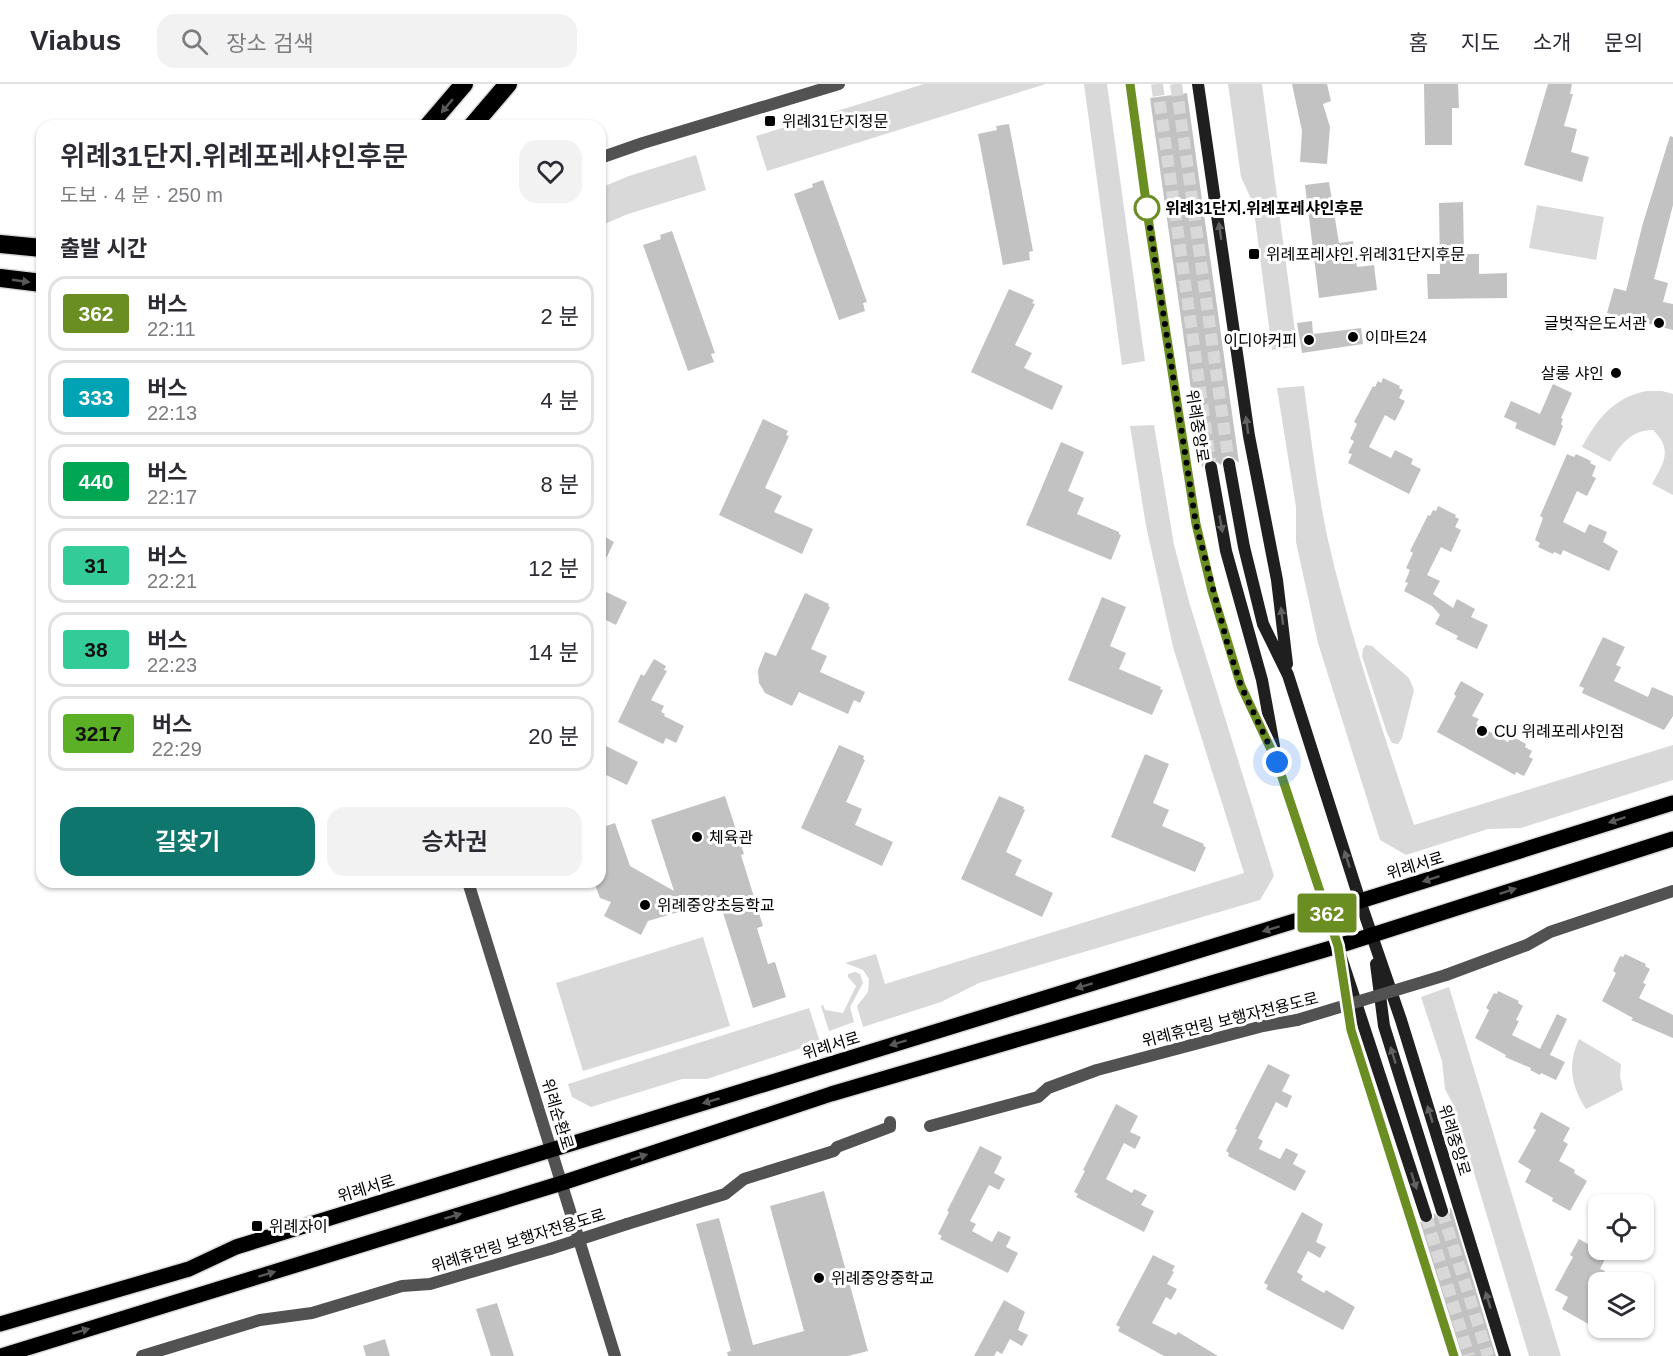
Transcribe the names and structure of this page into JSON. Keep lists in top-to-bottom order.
{
  "streets": {
    "main road": ["위례중앙로", "위례서로"],
    "street": ["위례휴먼링 보행자전용도로", "위례순환로"]
  },
  "crossings": [
    ["위례중앙로", "위례서로"],
    ["위례서로", "위례순환로"]
  ],
  "places": {
    "transit": ["위례31단지정문", "위례포레샤인.위례31단지후문", "위례자이"],
    "other": [
      "위례31단지.위례포레샤인후문",
      "글벗작은도서관",
      "이마트24",
      "이디야커피",
      "살롱 샤인",
      "CU 위례포레샤인점",
      "체육관",
      "위례중앙초등학교",
      "위례중앙중학교"
    ]
  },
  "lines": ["bus line 362"],
  "page": {
    "header": "Viabus",
    "search": "장소 검색",
    "nav": [
      "홈",
      "지도",
      "소개",
      "문의"
    ],
    "on_map": "362",
    "heading": [
      ["위례31단지.위례포레샤인후문", "도보 · 4 분 · 250 m"],
      "출발 시간"
    ],
    "list": [
      {
        "mark": "362",
        "name": "버스",
        "note": "22:11",
        "value": "2 분"
      },
      {
        "mark": "333",
        "name": "버스",
        "note": "22:13",
        "value": "4 분"
      },
      {
        "mark": "440",
        "name": "버스",
        "note": "22:17",
        "value": "8 분"
      },
      {
        "mark": "31",
        "name": "버스",
        "note": "22:21",
        "value": "12 분"
      },
      {
        "mark": "38",
        "name": "버스",
        "note": "22:23",
        "value": "14 분"
      },
      {
        "mark": "3217",
        "name": "버스",
        "note": "22:29",
        "value": "20 분"
      }
    ],
    "buttons": ["길찾기", "승차권"]
  }
}
